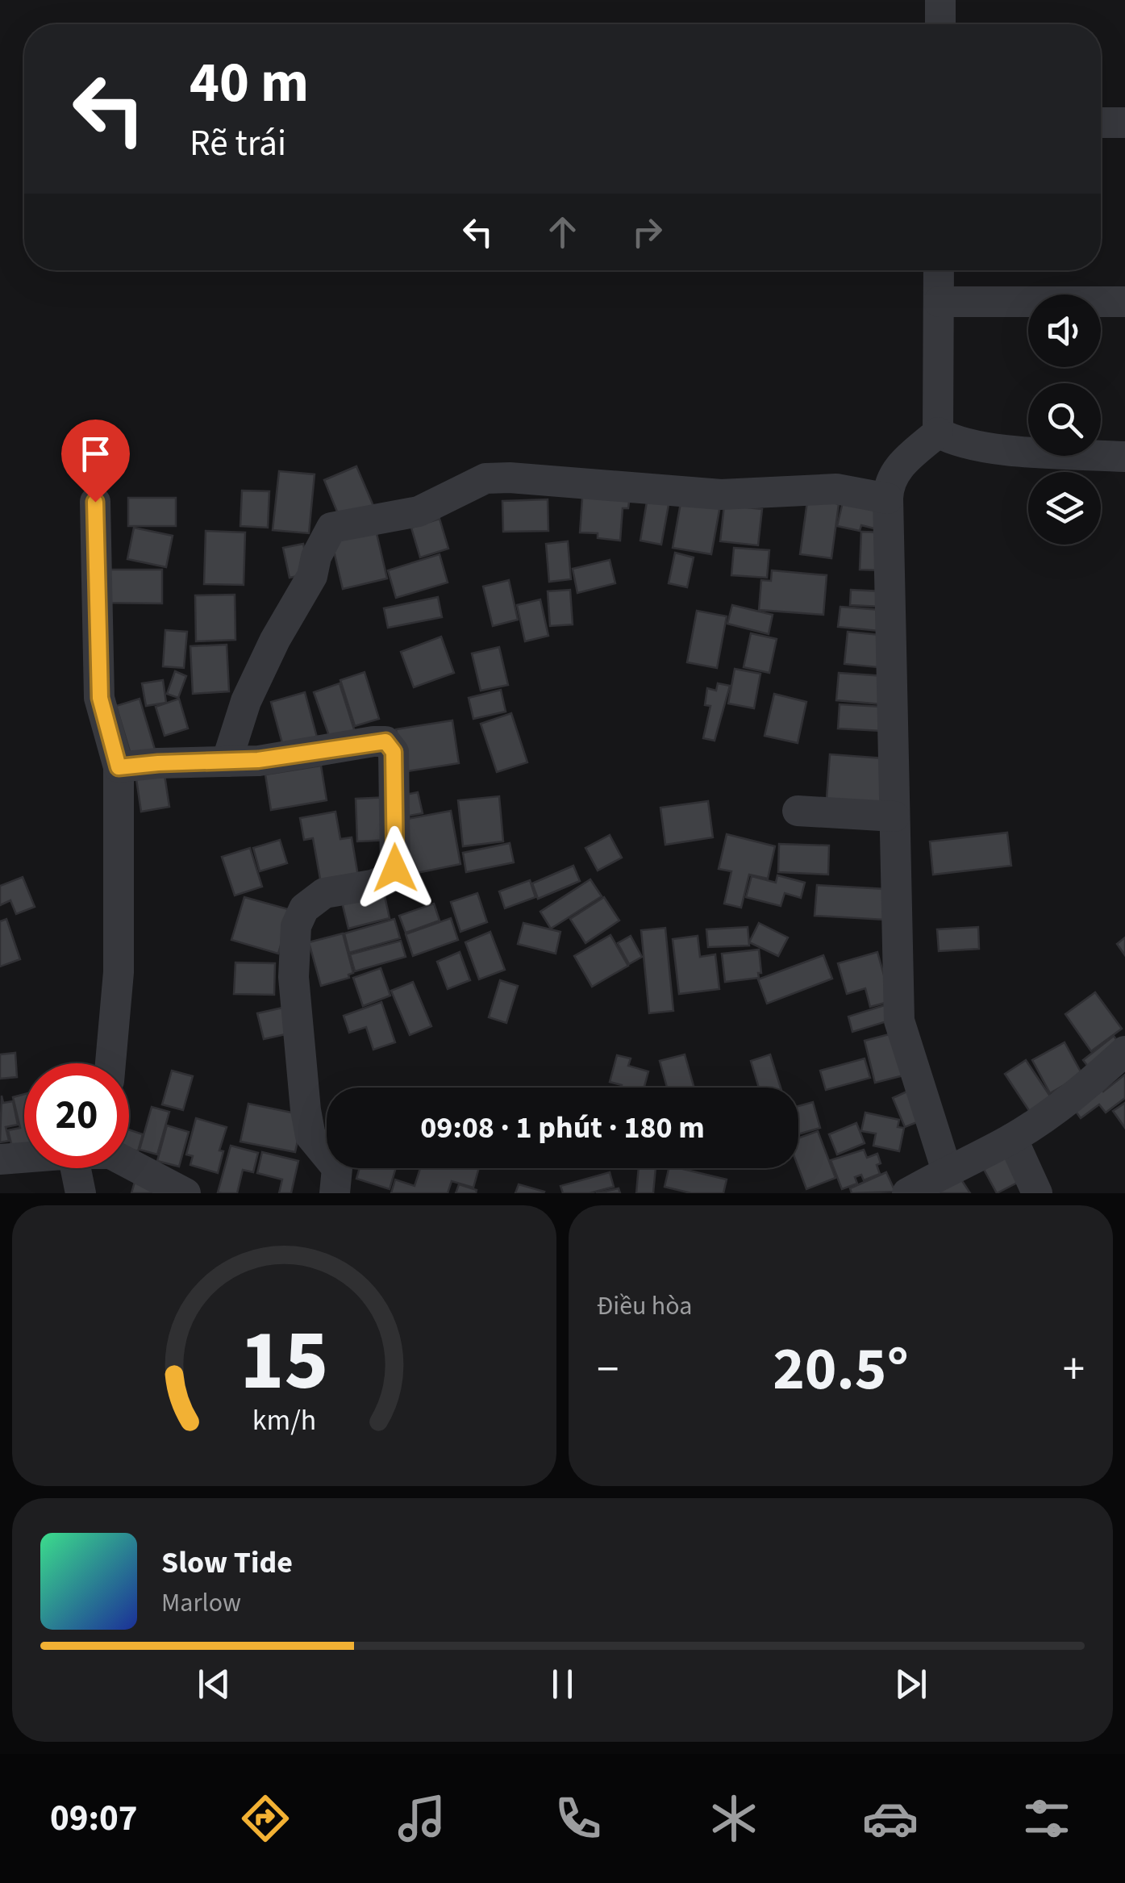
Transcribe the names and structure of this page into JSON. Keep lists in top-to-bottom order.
{
  "page": {
    "turn": ["40 m", "Rẽ trái"],
    "limit": "20",
    "trip": "09:08 · 1 phút · 180 m",
    "tile": "Điều hòa",
    "heat": ["−", "20.5°", "+"],
    "song": ["Slow Tide", "Marlow"],
    "tabs": "09:07",
    "gauge": ["15", "km/h"]
  }
}
